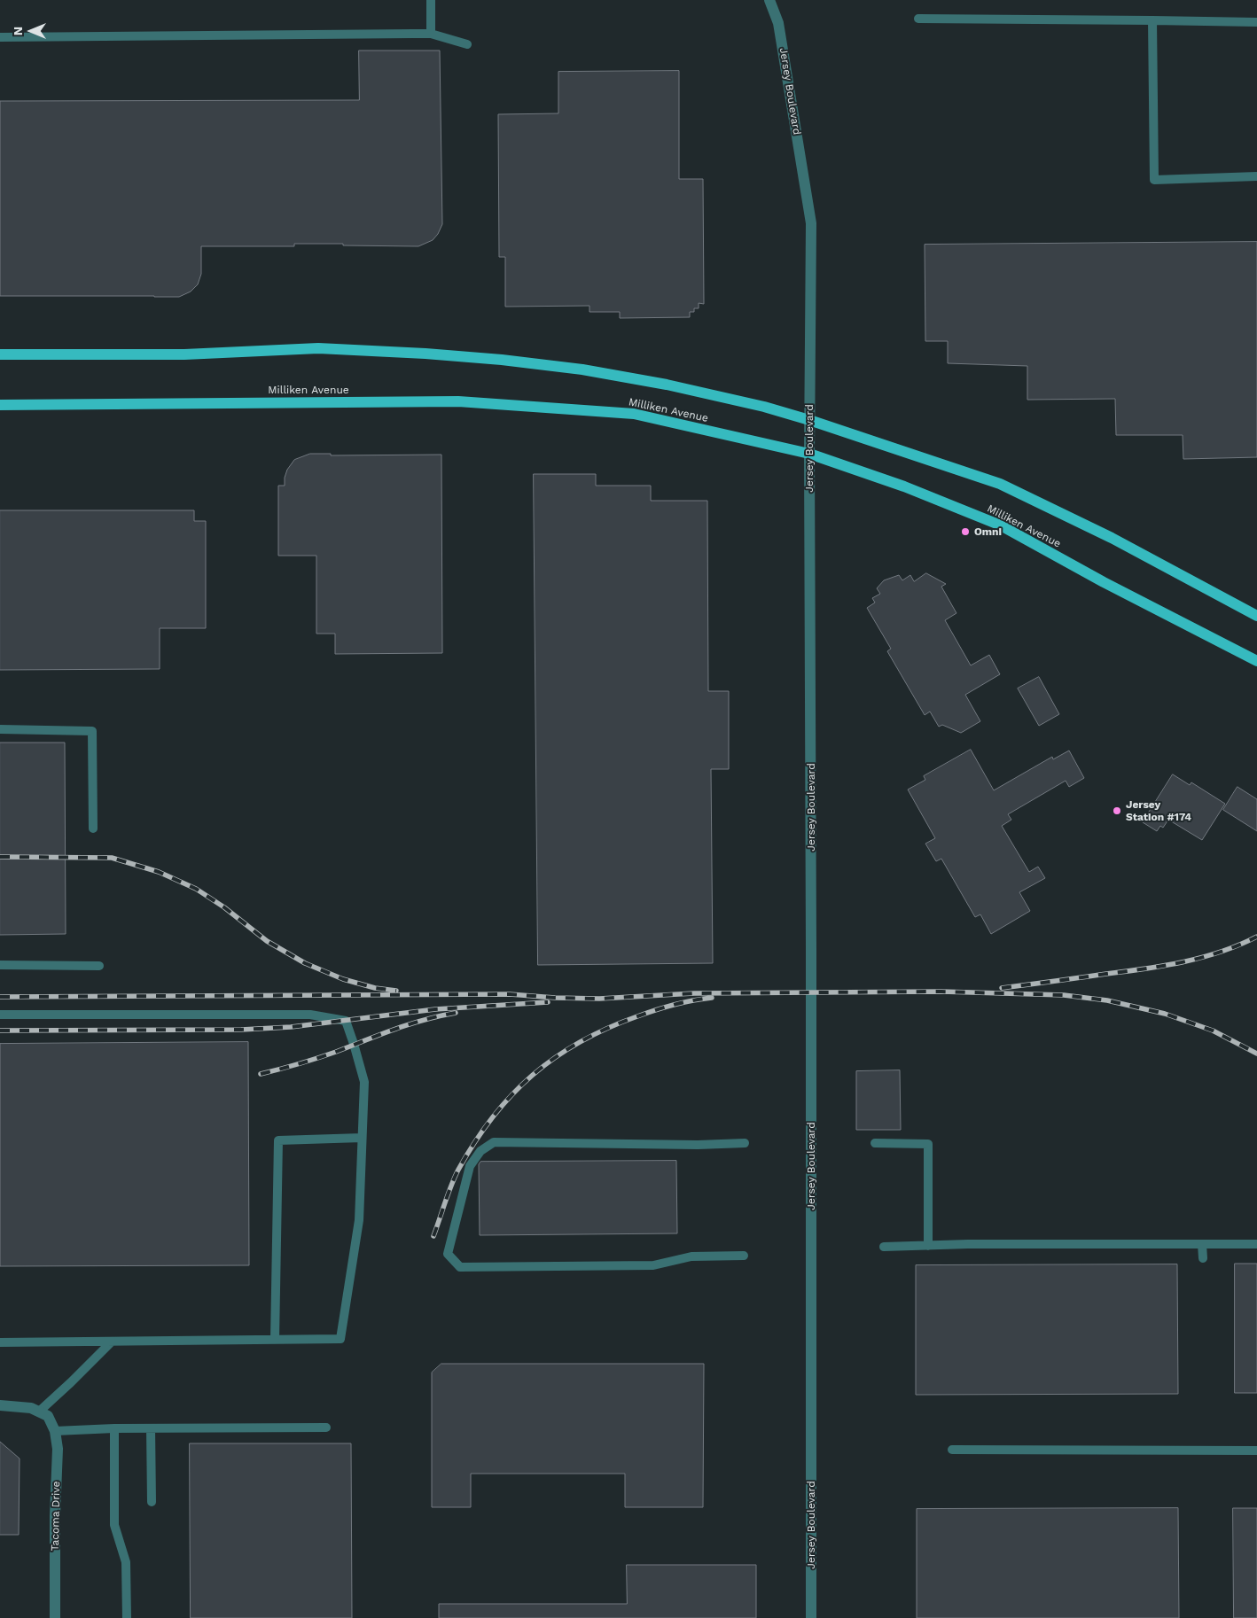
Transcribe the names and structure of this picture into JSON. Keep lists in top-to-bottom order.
{
  "streets": {
    "main road": ["Milliken Avenue"],
    "street": ["Jersey Boulevard", "Tacoma Drive"]
  },
  "crossings": [
    ["Jersey Boulevard", "Milliken Avenue"]
  ],
  "places": ["Omni", "Jersey Station #174"],
  "north": "left"
}
